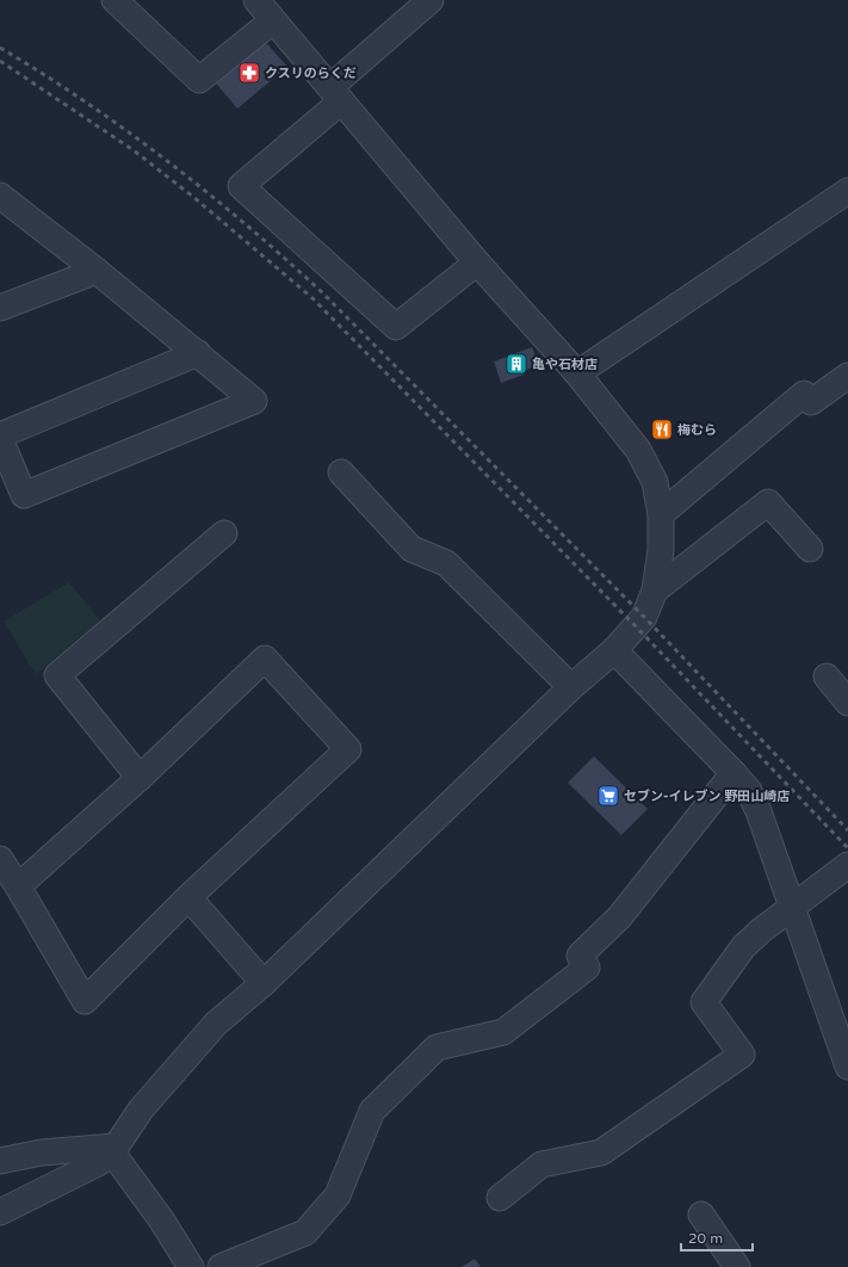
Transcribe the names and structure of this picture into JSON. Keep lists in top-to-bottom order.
{
  "places": {
    "pharmacy": ["クスリのらくだ"],
    "building": ["亀や石材店"],
    "restaurant": ["梅むら"],
    "supermarket": ["セブン-イレブン 野田山崎店"]
  },
  "scale_bar": "20 m"
}
